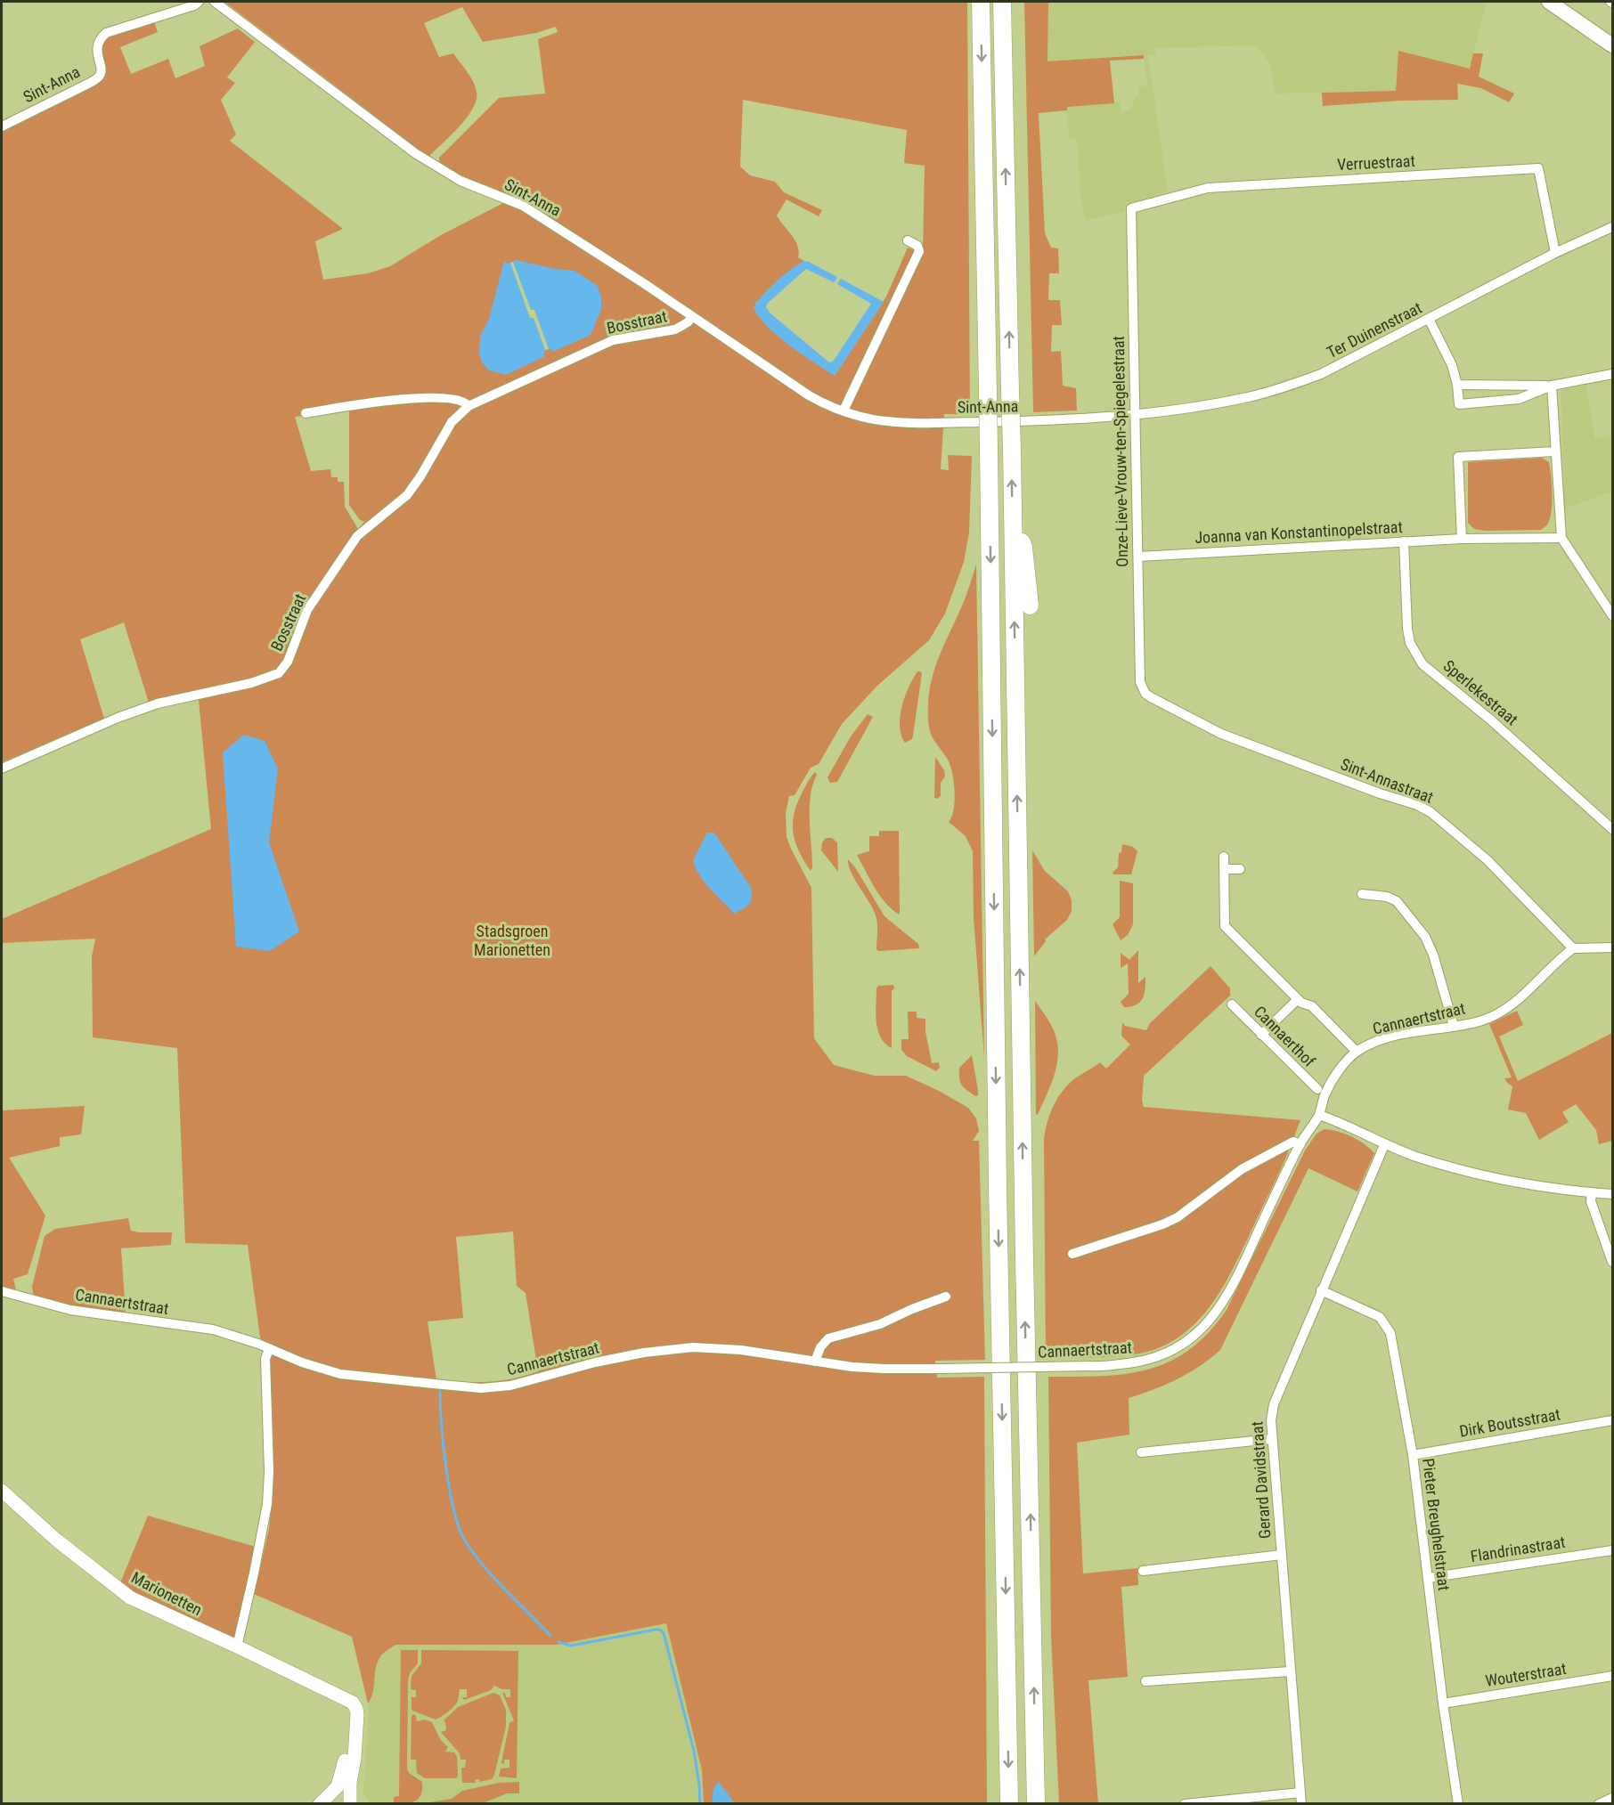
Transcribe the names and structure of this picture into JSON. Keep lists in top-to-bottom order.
{
  "streets": {
    "street": [
      "Sint-Anna",
      "Verruestraat",
      "Bosstraat",
      "Ter Duinenstraat",
      "Onze-Lieve-Vrouw-ten-Spiegelestraat",
      "Joanna van Konstantinopelstraat",
      "Sperlekestraat",
      "Sint-Annastraat",
      "Cannaertstraat",
      "Cannaerthof",
      "Dirk Boutsstraat",
      "Gerard Davidstraat",
      "Pieter Breughelstraat",
      "Flandrinastraat",
      "Marionetten",
      "Wouterstraat"
    ]
  },
  "crossings": [
    ["Sint-Anna", "Bosstraat"],
    ["Sint-Anna", "Ter Duinenstraat"],
    ["Sint-Anna", "Onze-Lieve-Vrouw-ten-Spiegelestraat"],
    ["Verruestraat", "Ter Duinenstraat"],
    ["Verruestraat", "Onze-Lieve-Vrouw-ten-Spiegelestraat"],
    ["Ter Duinenstraat", "Onze-Lieve-Vrouw-ten-Spiegelestraat"],
    ["Onze-Lieve-Vrouw-ten-Spiegelestraat", "Joanna van Konstantinopelstraat"],
    ["Onze-Lieve-Vrouw-ten-Spiegelestraat", "Sint-Annastraat"],
    ["Joanna van Konstantinopelstraat", "Sperlekestraat"],
    ["Sint-Annastraat", "Cannaertstraat"],
    ["Dirk Boutsstraat", "Pieter Breughelstraat"],
    ["Gerard Davidstraat", "Pieter Breughelstraat"],
    ["Pieter Breughelstraat", "Flandrinastraat"],
    ["Pieter Breughelstraat", "Wouterstraat"]
  ],
  "parks": ["Stadsgroen Marionetten"]
}
